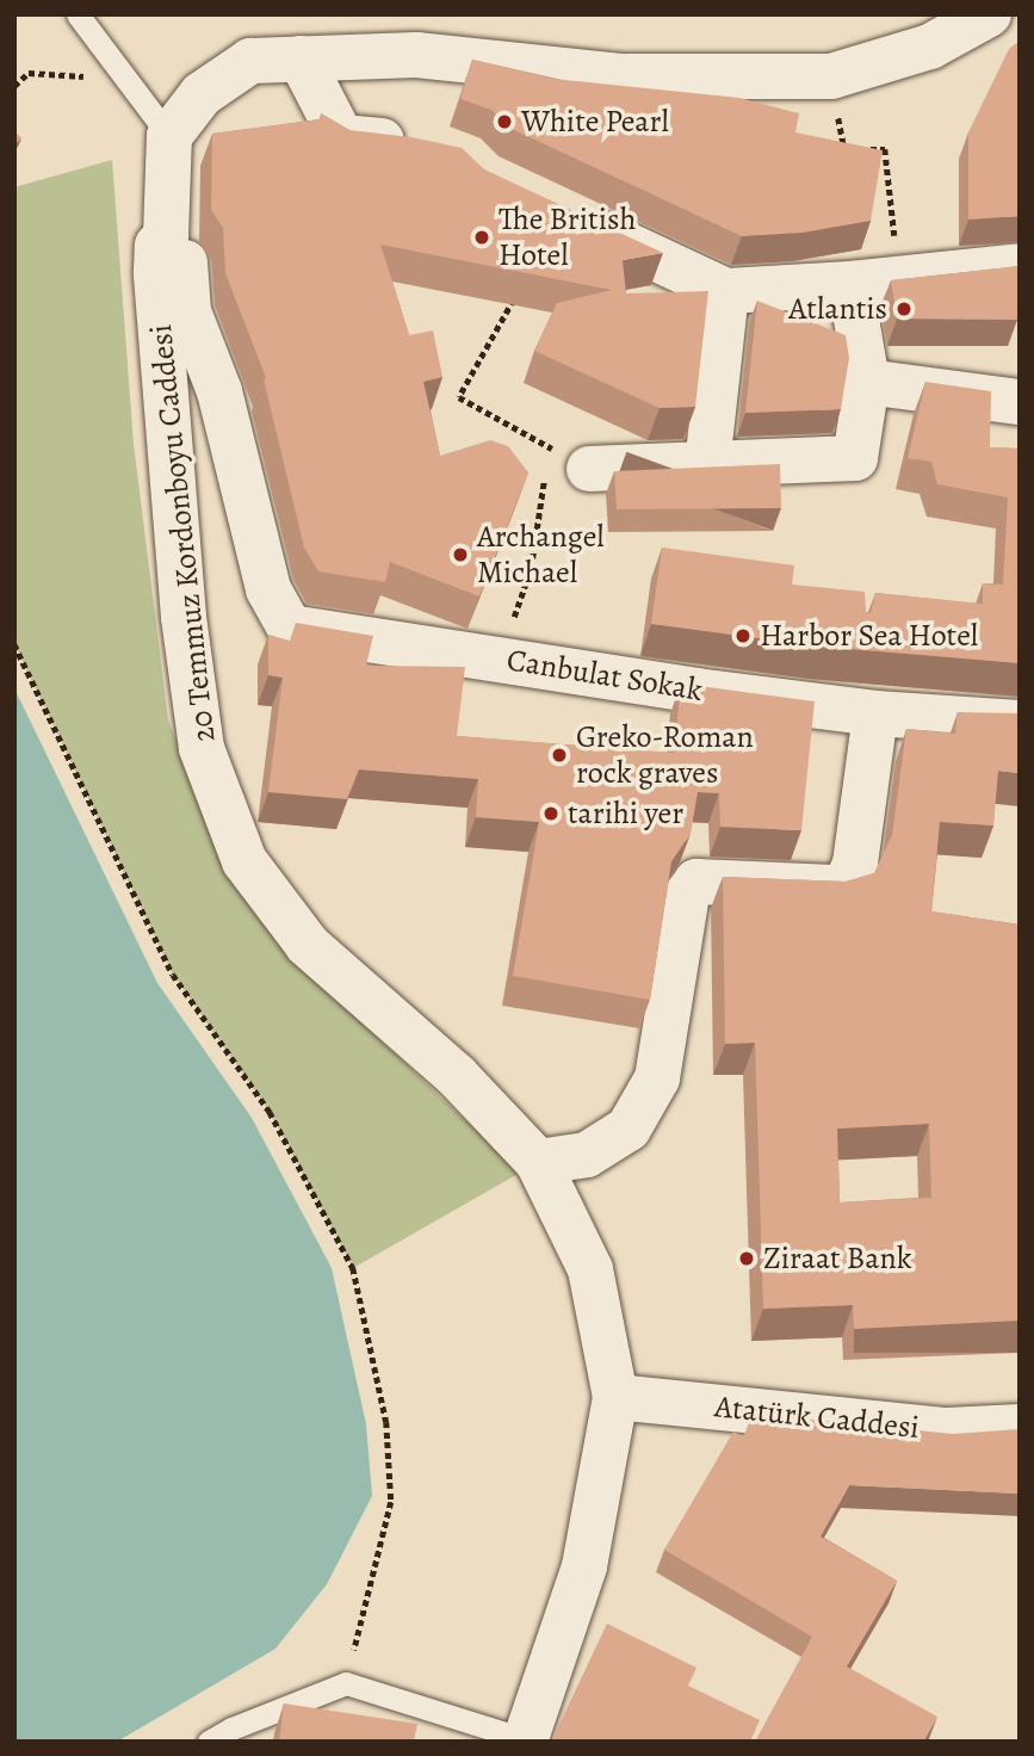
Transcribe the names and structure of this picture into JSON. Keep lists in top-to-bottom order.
{
  "streets": {
    "street": ["20 Temmuz Kordonboyu Caddesi", "Canbulat Sokak", "Atatürk Caddesi"]
  },
  "crossings": [
    ["20 Temmuz Kordonboyu Caddesi", "Canbulat Sokak"],
    ["20 Temmuz Kordonboyu Caddesi", "Atatürk Caddesi"]
  ],
  "places": [
    "White Pearl",
    "The British Hotel",
    "Atlantis",
    "Archangel Michael",
    "Harbor Sea Hotel",
    "Greko-Roman rock graves",
    "tarihi yer",
    "Ziraat Bank"
  ]
}
